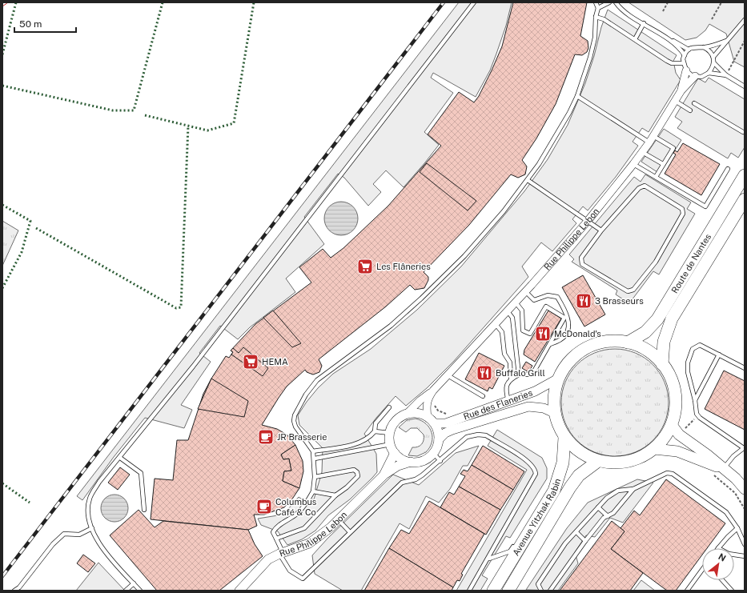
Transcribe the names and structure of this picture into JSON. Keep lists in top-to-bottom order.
{
  "streets": {
    "main road": ["Route de Nantes", "Avenue Yitzhak Rabin"],
    "street": ["Rue Philippe Lebon", "Rue des Flaneries"]
  },
  "crossings": [
    ["Rue Philippe Lebon", "Rue des Flaneries"]
  ],
  "places": {
    "supermarket": ["Les Flâneries", "HEMA"],
    "restaurant": ["3 Brasseurs", "McDonald's", "Buffalo Grill"],
    "cafe": ["JR Brasserie", "Columbus Café & Co"]
  },
  "scale_bar": "50 m",
  "north": "top right"
}
